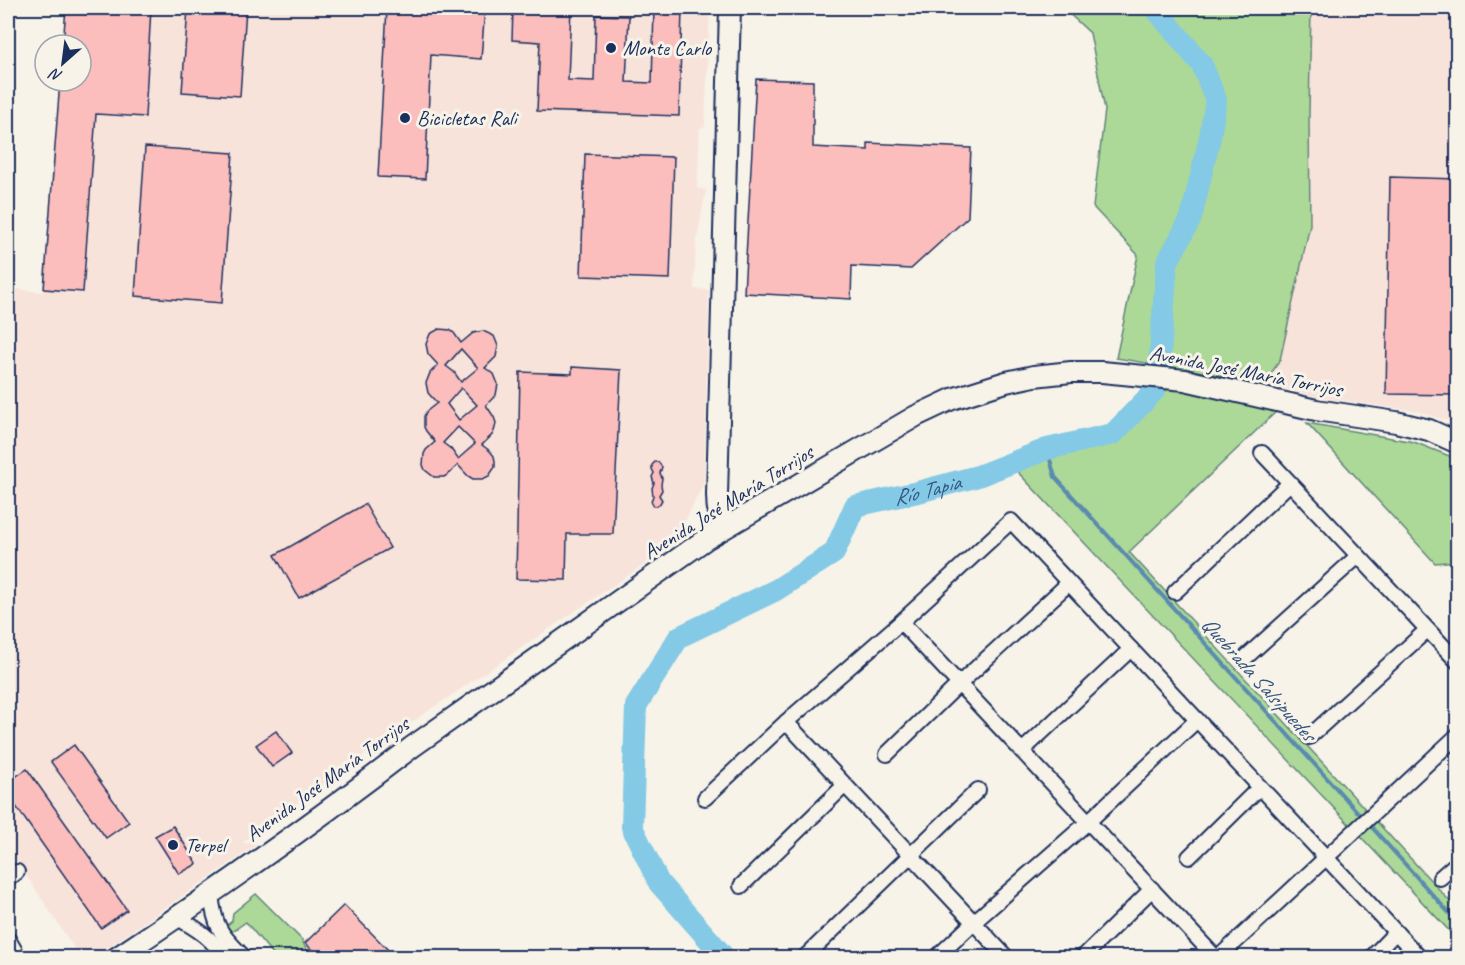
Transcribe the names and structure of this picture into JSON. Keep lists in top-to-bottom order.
{
  "streets": {
    "main road": ["Avenida José María Torrijos"]
  },
  "water": ["Río Tapia", "Quebrada Salsipuedes"],
  "places": ["Monte Carlo", "Bicicletas Rali", "Terpel"],
  "north": "bottom left"
}
